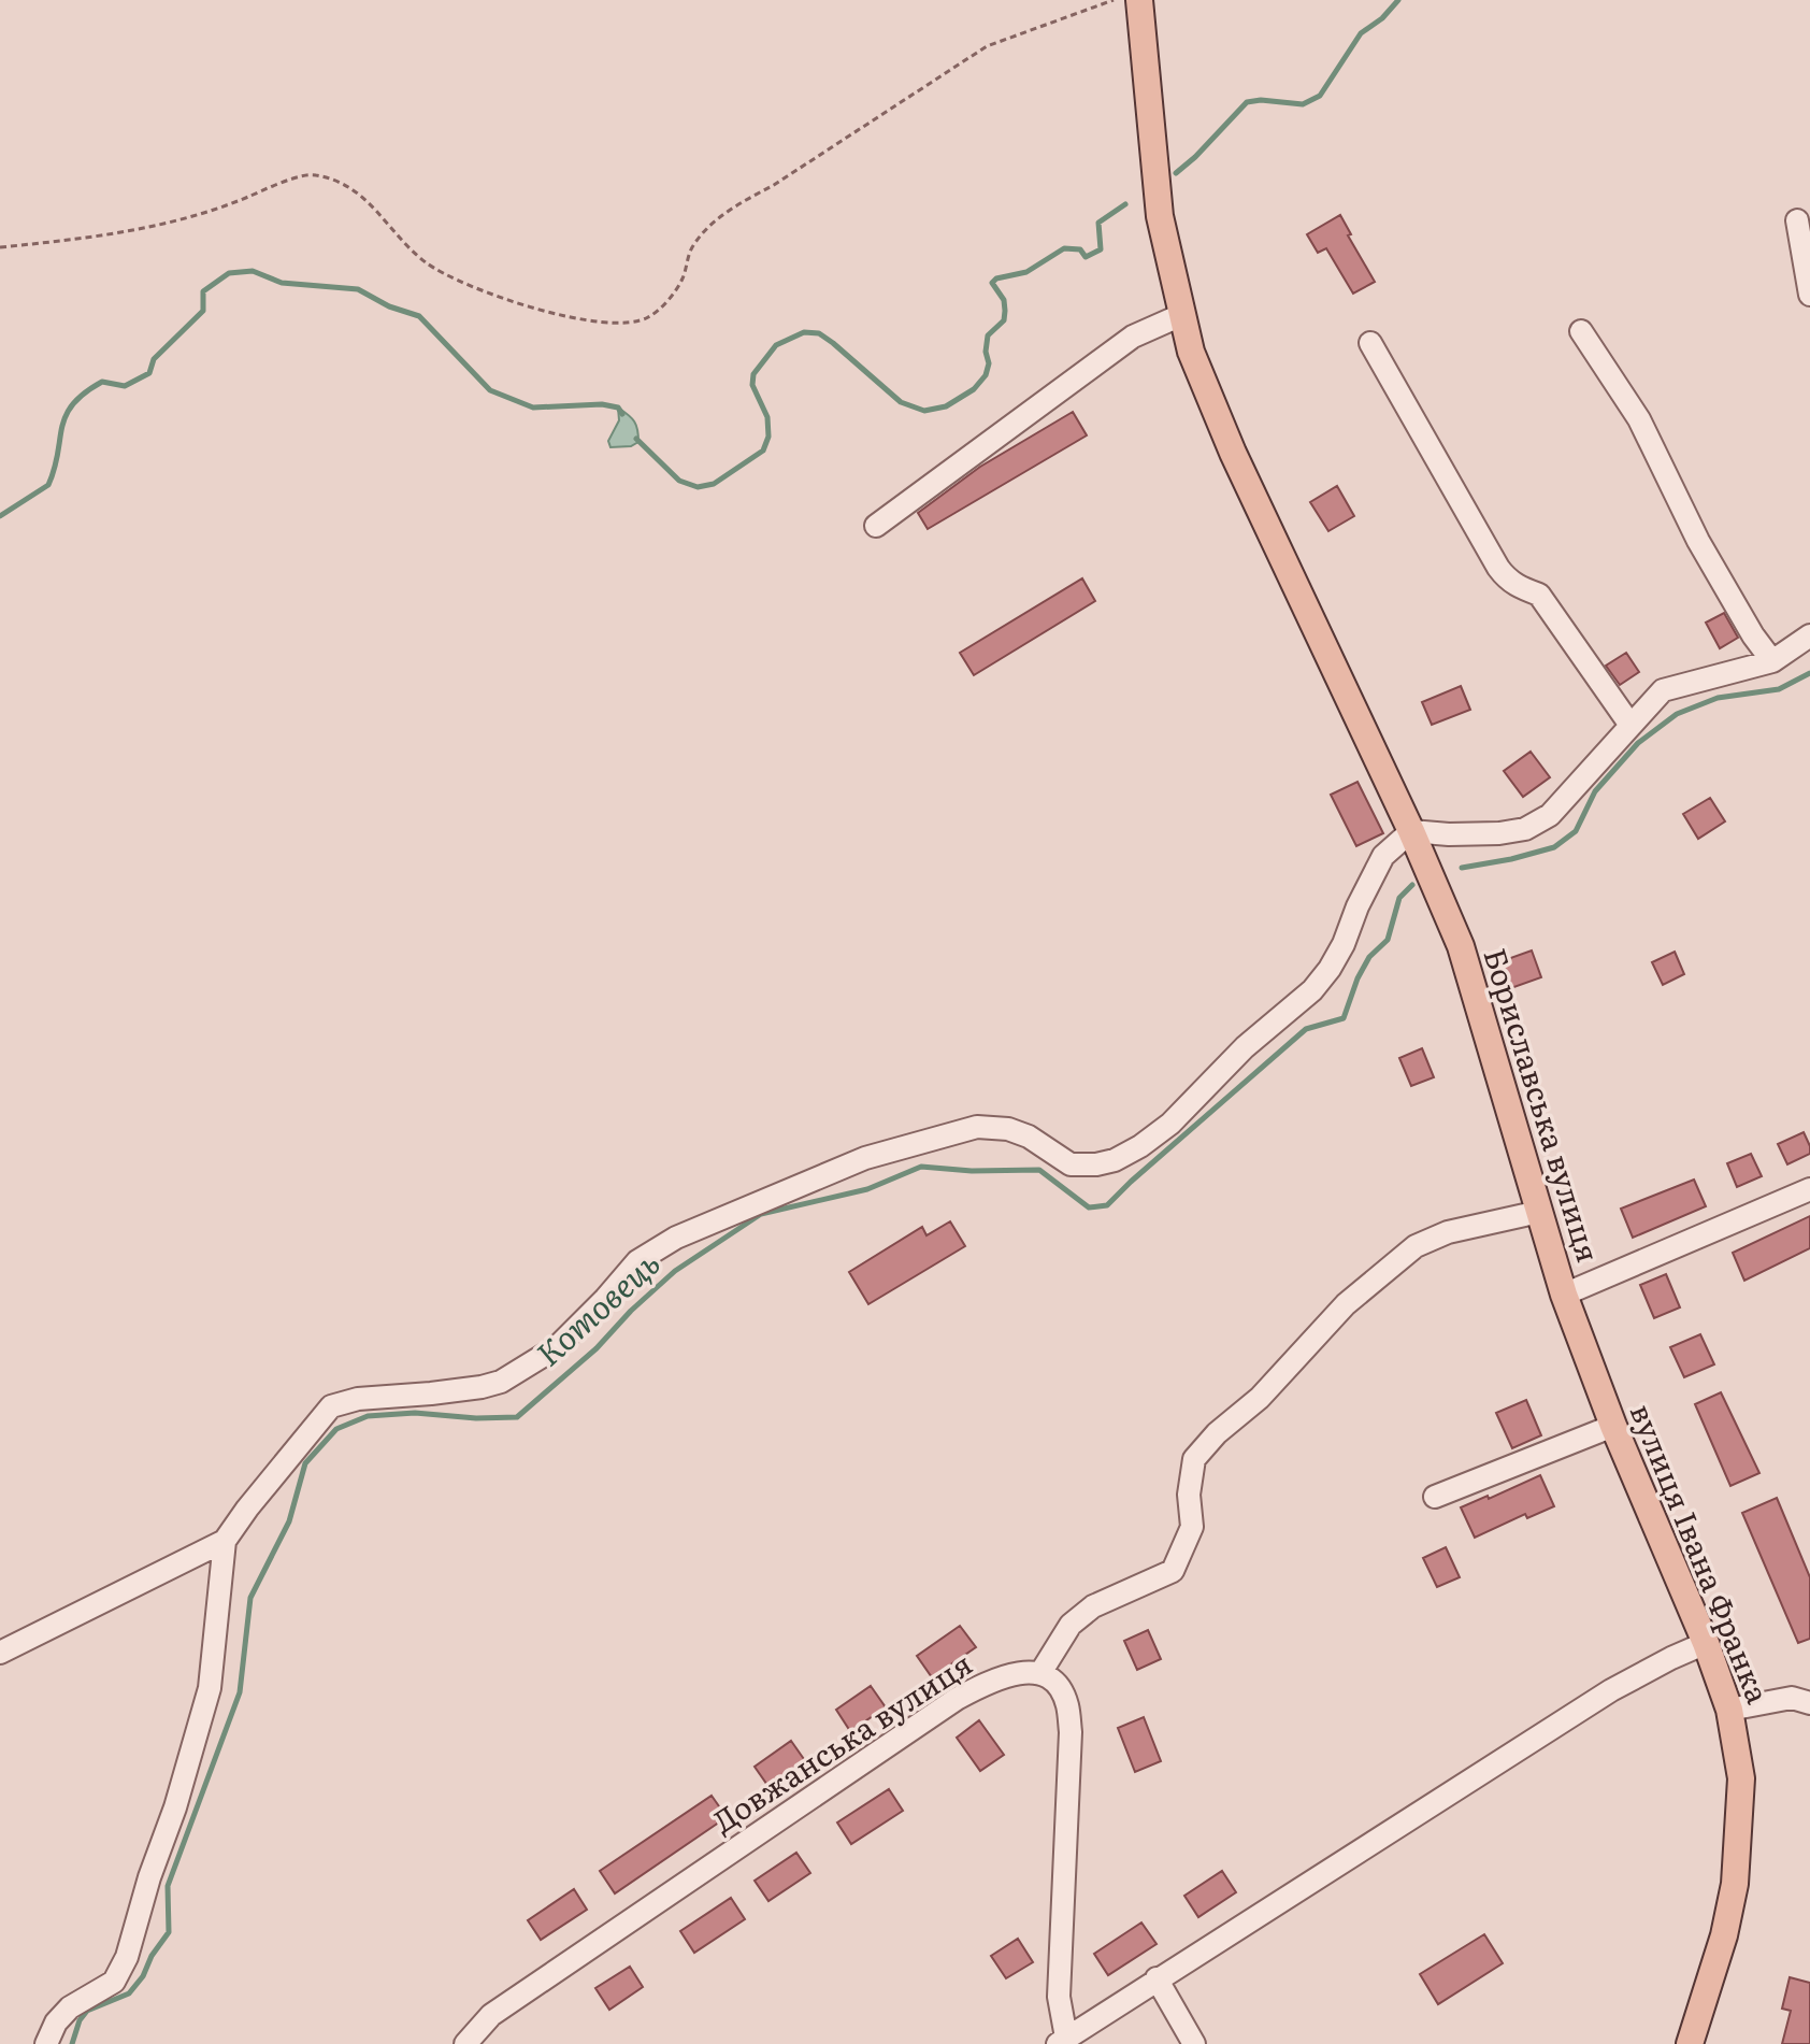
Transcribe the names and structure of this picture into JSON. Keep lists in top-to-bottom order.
{
  "streets": {
    "main road": ["Бориславська вулиця", "вулиця Івана Франка"],
    "street": ["Довжанська вулиця"]
  },
  "crossings": [
    ["Бориславська вулиця", "вулиця Івана Франка"]
  ],
  "water": ["Котовець"]
}
